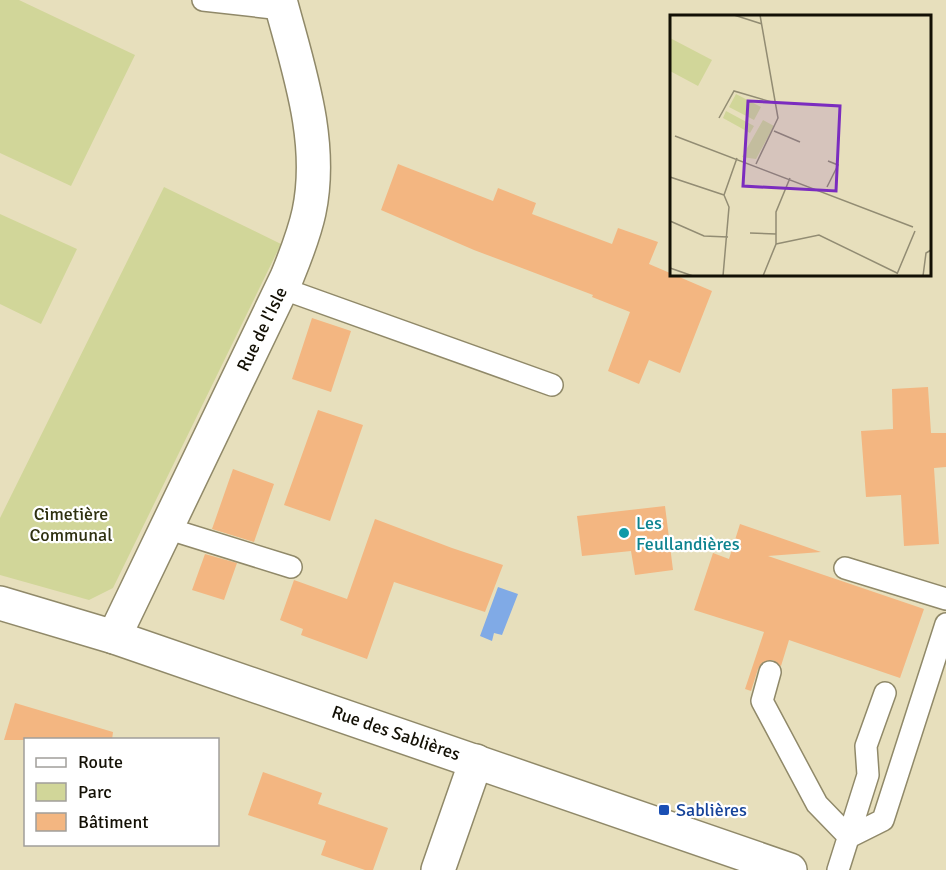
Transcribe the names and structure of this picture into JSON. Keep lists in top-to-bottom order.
{
  "streets": {
    "street": ["Rue de l'Isle", "Rue des Sablières"]
  },
  "crossings": [
    ["Rue de l'Isle", "Rue des Sablières"]
  ],
  "parks": ["Cimetière Communal"],
  "places": {
    "other": ["Les Feullandières"],
    "transit": ["Sablières"]
  },
  "legend": ["Route", "Parc", "Bâtiment"]
}
